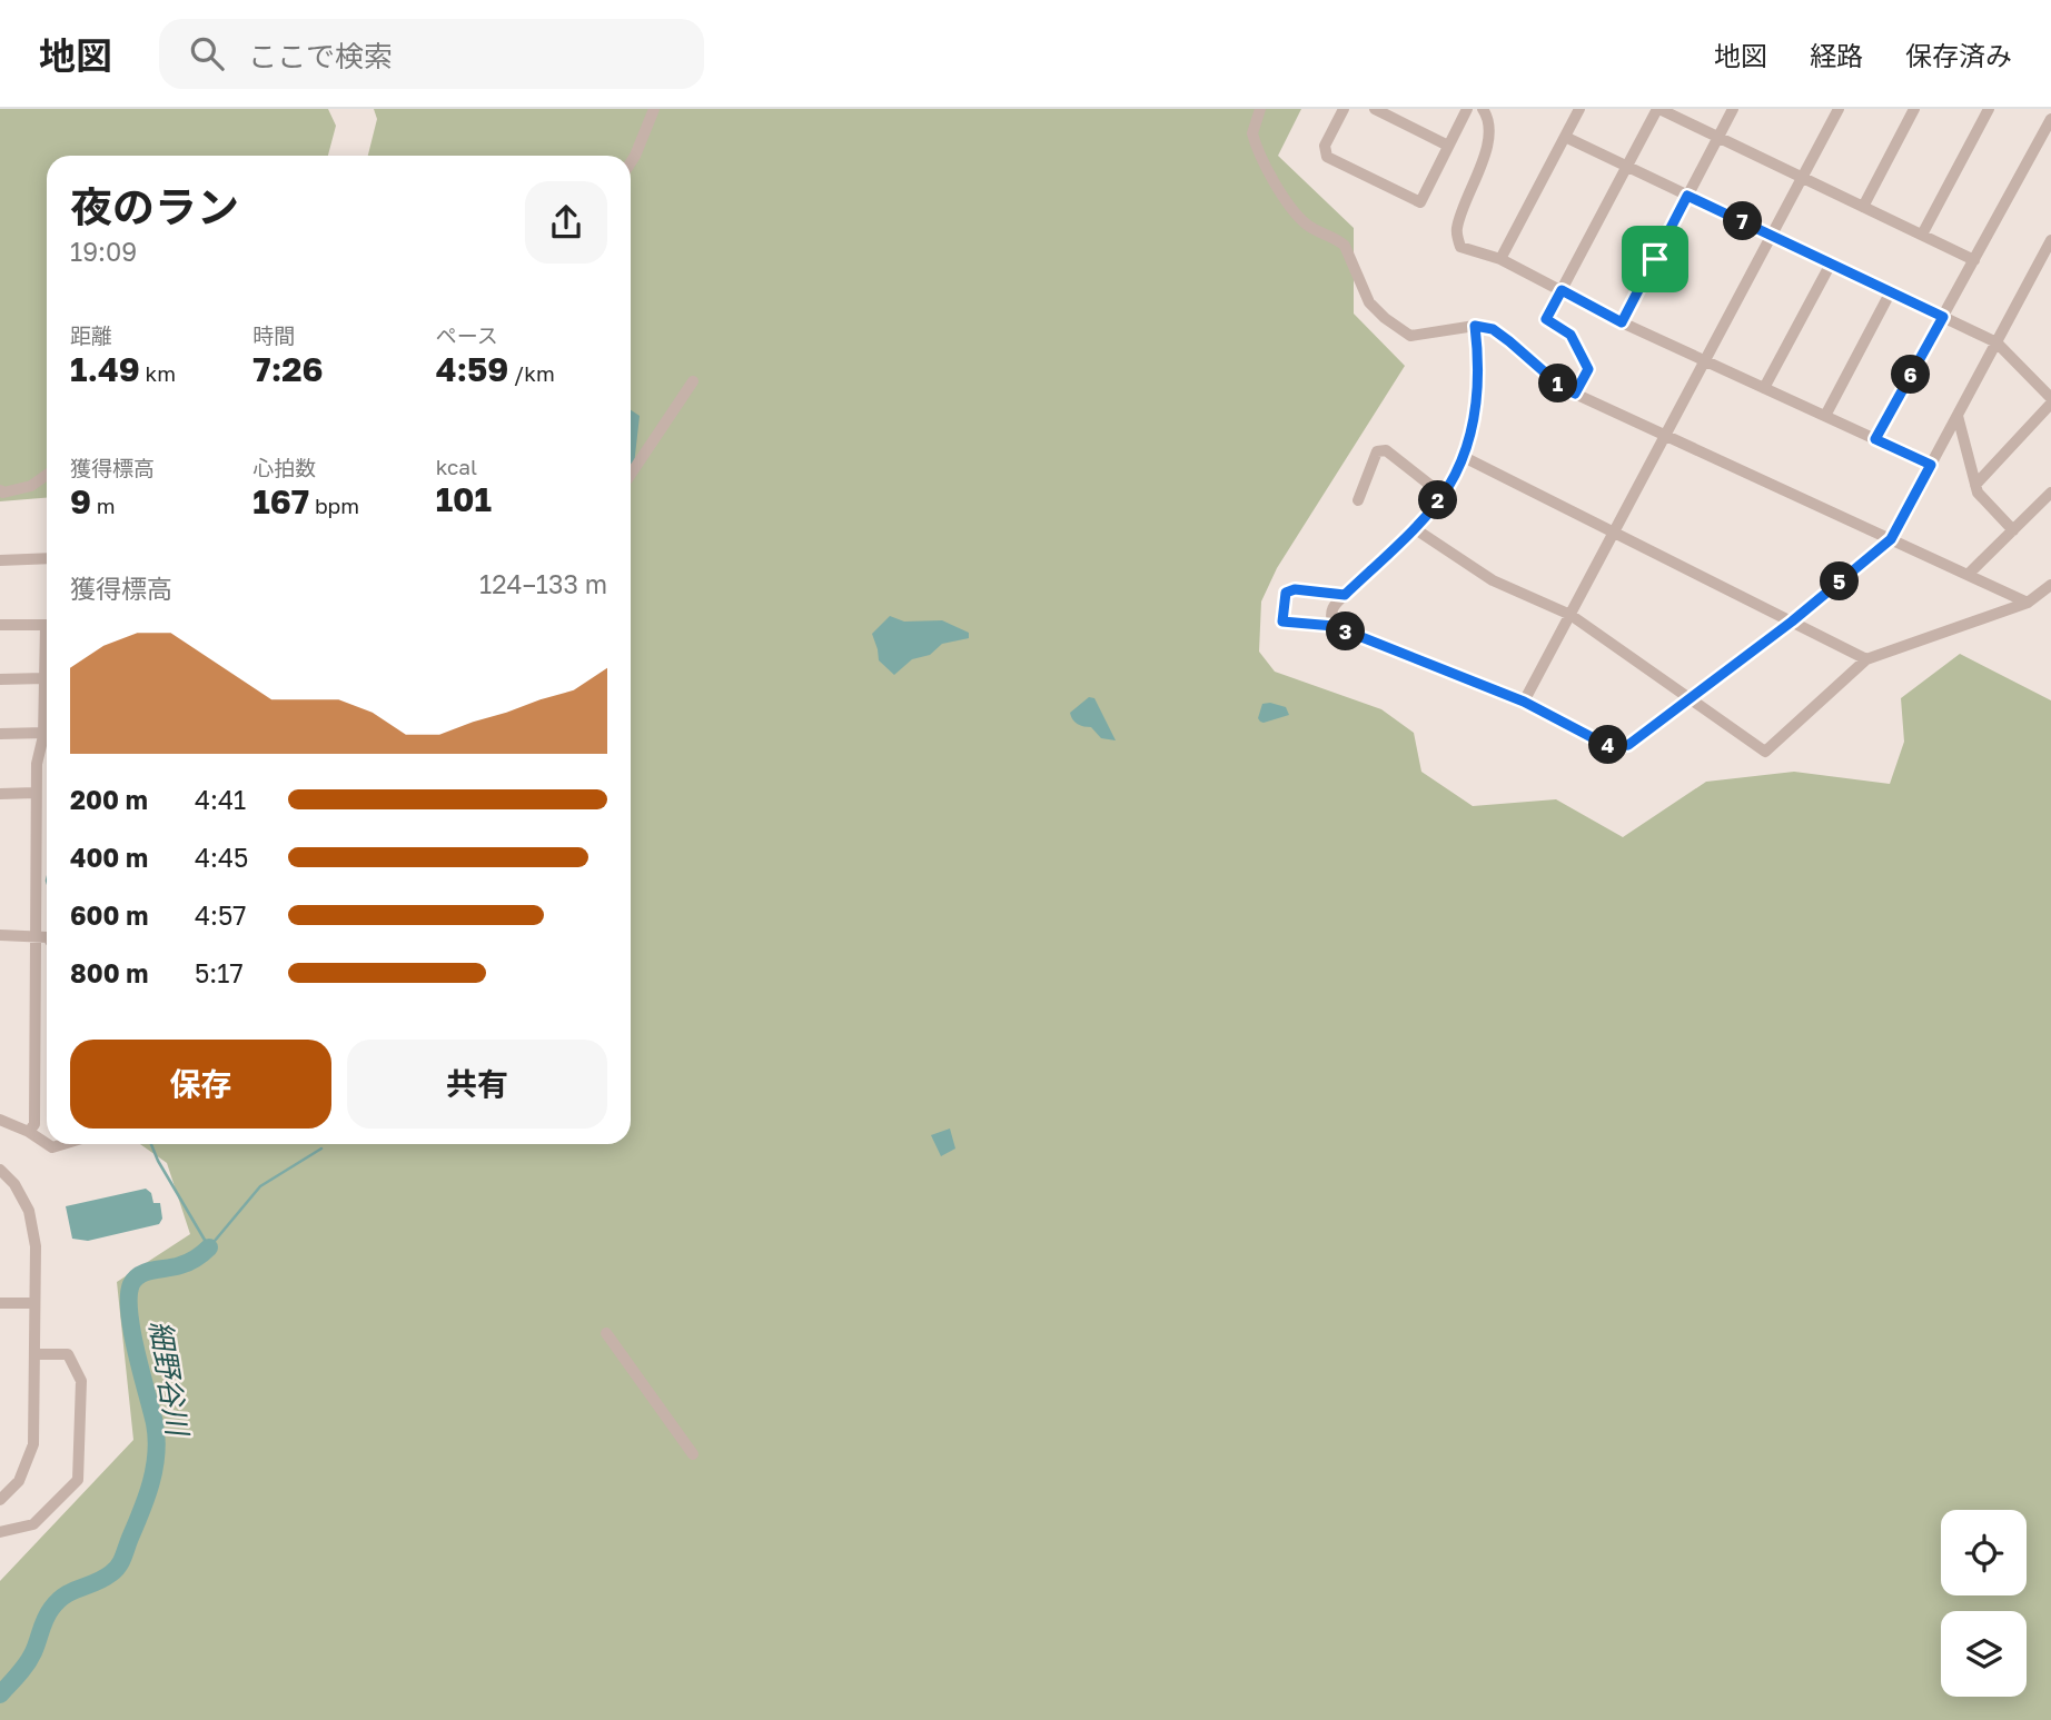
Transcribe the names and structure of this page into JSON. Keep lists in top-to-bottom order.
{
  "water": ["細野谷川"],
  "page": {
    "header": "地図",
    "search": "ここで検索",
    "nav": ["地図", "経路", "保存済み"],
    "heading": ["夜のラン", "19:09"],
    "pins": [
      "7",
      "6",
      "1",
      "2",
      "5",
      "3",
      "4"
    ],
    "stats": [
      ["距離", "1.49 km"],
      ["時間", "7:26"],
      ["ペース", "4:59 /km"],
      ["獲得標高", "9 m"],
      ["心拍数", "167 bpm"],
      ["kcal", "101"]
    ],
    "chart": ["獲得標高", "124–133 m"],
    "list": [
      {
        "name": "200 m",
        "note": "4:41"
      },
      {
        "name": "400 m",
        "note": "4:45"
      },
      {
        "name": "600 m",
        "note": "4:57"
      },
      {
        "name": "800 m",
        "note": "5:17"
      }
    ],
    "buttons": ["保存", "共有"]
  }
}
